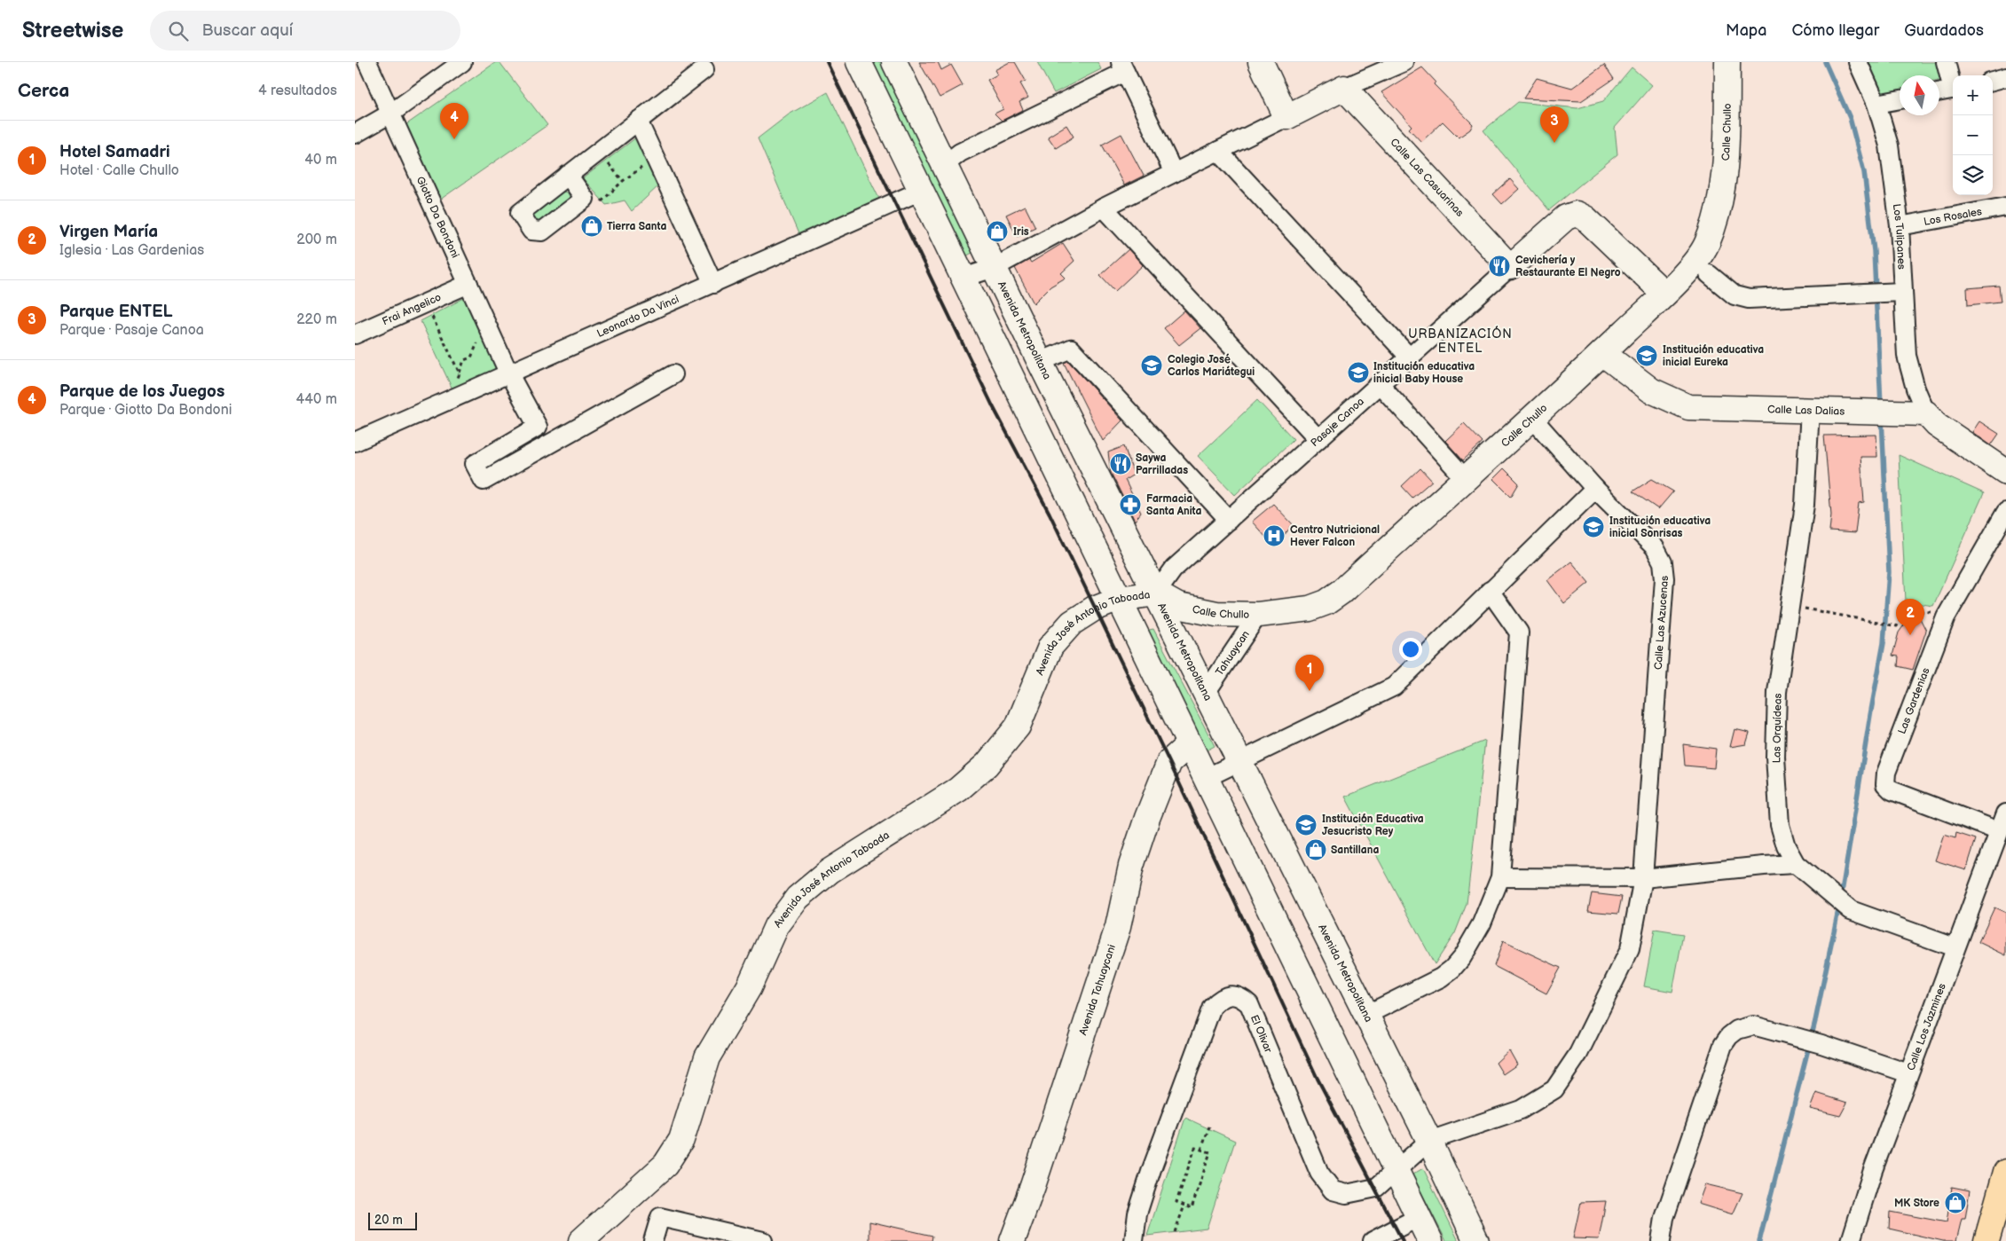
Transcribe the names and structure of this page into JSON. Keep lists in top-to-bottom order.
{
  "streets": {
    "main road": [
      "Calle Chullo",
      "Calle Las Casuarinas",
      "Avenida Metropolitana",
      "Calle Las Dalias",
      "Pasaje Canoa",
      "Avenida José Antonio Taboada",
      "Avenida Tahuaycani"
    ],
    "street": [
      "Los Rosales",
      "Giotto Da Bondoni",
      "Los Tulipanes",
      "Frai Angelico",
      "Leonardo Da Vinci",
      "Calle Las Azucenas",
      "Tahuaycan",
      "Las Gardenias",
      "Las Orquídeas",
      "Calle Los Jazmines",
      "El Olivar"
    ]
  },
  "crossings": [
    ["Calle Chullo", "Avenida Metropolitana"],
    ["Calle Chullo", "Calle Las Dalias"],
    ["Calle Chullo", "Pasaje Canoa"],
    ["Calle Chullo", "Calle Las Azucenas"],
    ["Calle Chullo", "Avenida José Antonio Taboada"],
    ["Calle Chullo", "Tahuaycan"],
    ["Calle Las Casuarinas", "Pasaje Canoa"],
    ["Los Rosales", "Los Tulipanes"],
    ["Giotto Da Bondoni", "Frai Angelico"],
    ["Giotto Da Bondoni", "Leonardo Da Vinci"],
    ["Los Tulipanes", "Calle Las Dalias"],
    ["Avenida Metropolitana", "Pasaje Canoa"],
    ["Avenida Metropolitana", "Calle Las Azucenas"],
    ["Avenida Metropolitana", "Avenida José Antonio Taboada"],
    ["Avenida Metropolitana", "Tahuaycan"],
    ["Calle Las Dalias", "Las Orquídeas"],
    ["Pasaje Canoa", "Avenida José Antonio Taboada"],
    ["Las Gardenias", "Calle Los Jazmines"],
    ["Las Orquídeas", "Calle Los Jazmines"]
  ],
  "districts": ["URBANIZACIÓN ENTEL"],
  "places": {
    "shop": [
      "Tierra Santa",
      "Iris",
      "Santillana",
      "MK Store"
    ],
    "restaurant": ["Cevichería y Restaurante El Negro", "Saywa Parrilladas"],
    "school or university": [
      "Institución educativa inicial Eureka",
      "Colegio José Carlos Mariátegui",
      "Institución educativa inicial Baby House",
      "Institución educativa inicial Sonrisas",
      "Institución Educativa Jesucristo Rey"
    ],
    "pharmacy": ["Farmacia Santa Anita"],
    "hospital": ["Centro Nutricional Hever Falcon"]
  },
  "scale_bar": "20 m",
  "north": "top",
  "page": {
    "header": "Streetwise",
    "search": "Buscar aquí",
    "nav": ["Mapa", "Cómo llegar", "Guardados"],
    "heading": ["Cerca", "4 resultados"],
    "map_buttons": ["+", "−"],
    "pins": [
      "4",
      "3",
      "2",
      "1"
    ],
    "list": [
      {
        "mark": "1",
        "name": "Hotel Samadri",
        "note": "Hotel · Calle Chullo",
        "value": "40 m"
      },
      {
        "mark": "2",
        "name": "Virgen María",
        "note": "Iglesia · Las Gardenias",
        "value": "200 m"
      },
      {
        "mark": "3",
        "name": "Parque ENTEL",
        "note": "Parque · Pasaje Canoa",
        "value": "220 m"
      },
      {
        "mark": "4",
        "name": "Parque de los Juegos",
        "note": "Parque · Giotto Da Bondoni",
        "value": "440 m"
      }
    ],
    "scale": "20 m"
  }
}
